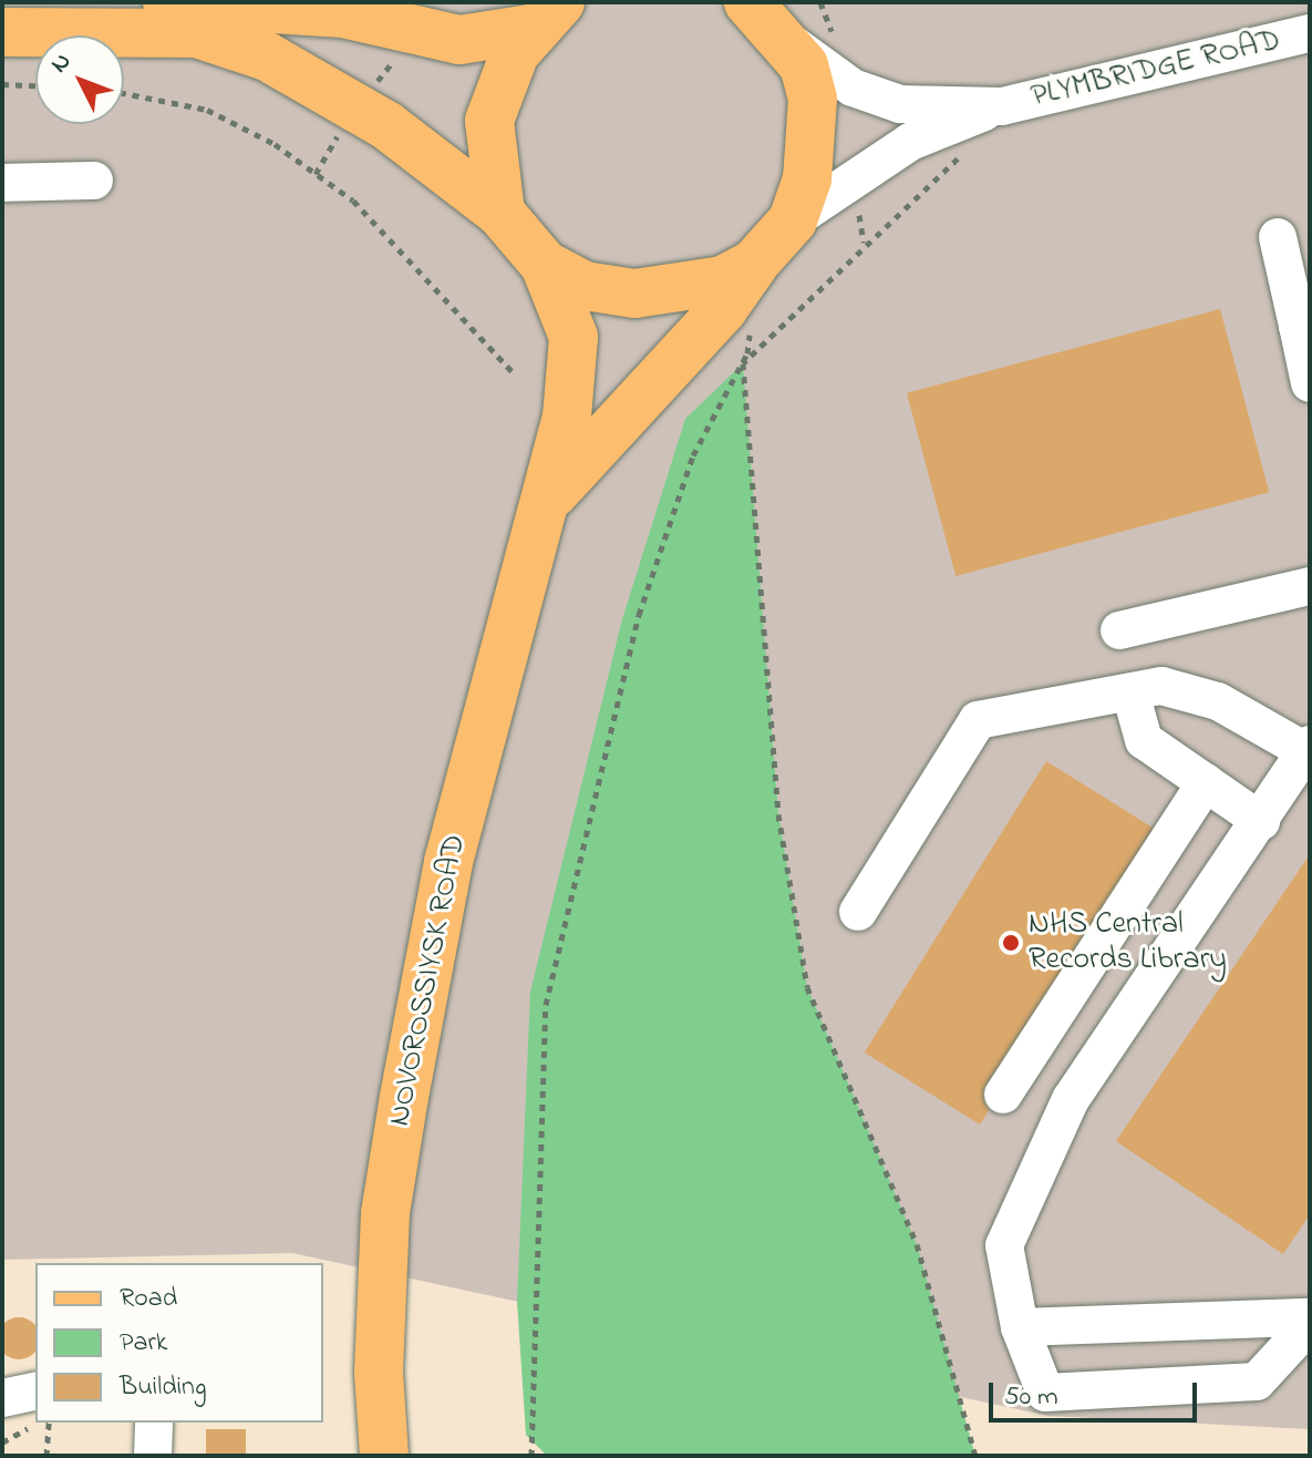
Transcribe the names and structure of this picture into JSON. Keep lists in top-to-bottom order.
{
  "streets": {
    "main road": ["NOVOROSSIYSK ROAD"],
    "street": ["PLYMBRIDGE ROAD"]
  },
  "crossings": [
    ["PLYMBRIDGE ROAD", "NOVOROSSIYSK ROAD"]
  ],
  "places": ["NHS Central Records Library"],
  "legend": ["Road", "Park", "Building"],
  "scale_bar": "50 m",
  "north": "top left"
}
